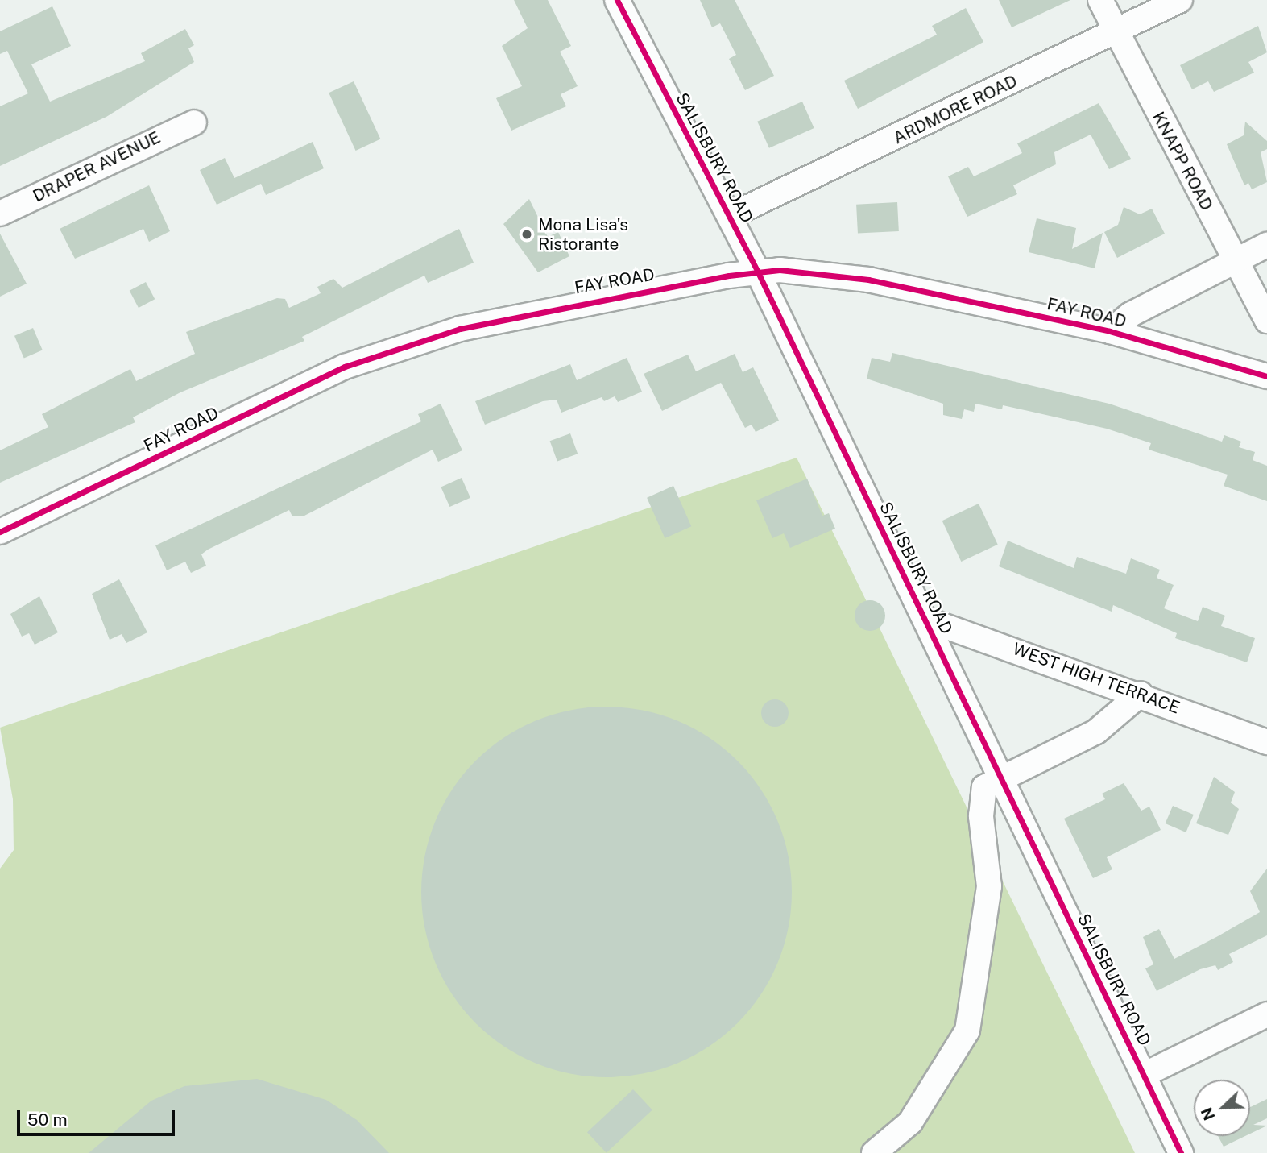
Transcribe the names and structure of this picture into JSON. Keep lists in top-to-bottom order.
{
  "streets": {
    "street": [
      "ARDMORE ROAD",
      "SALISBURY ROAD",
      "KNAPP ROAD",
      "DRAPER AVENUE",
      "FAY ROAD",
      "WEST HIGH TERRACE"
    ]
  },
  "crossings": [
    ["ARDMORE ROAD", "SALISBURY ROAD"],
    ["ARDMORE ROAD", "KNAPP ROAD"],
    ["SALISBURY ROAD", "FAY ROAD"],
    ["SALISBURY ROAD", "WEST HIGH TERRACE"]
  ],
  "places": ["Mona Lisa's Ristorante"],
  "scale_bar": "50 m",
  "north": "bottom left"
}
